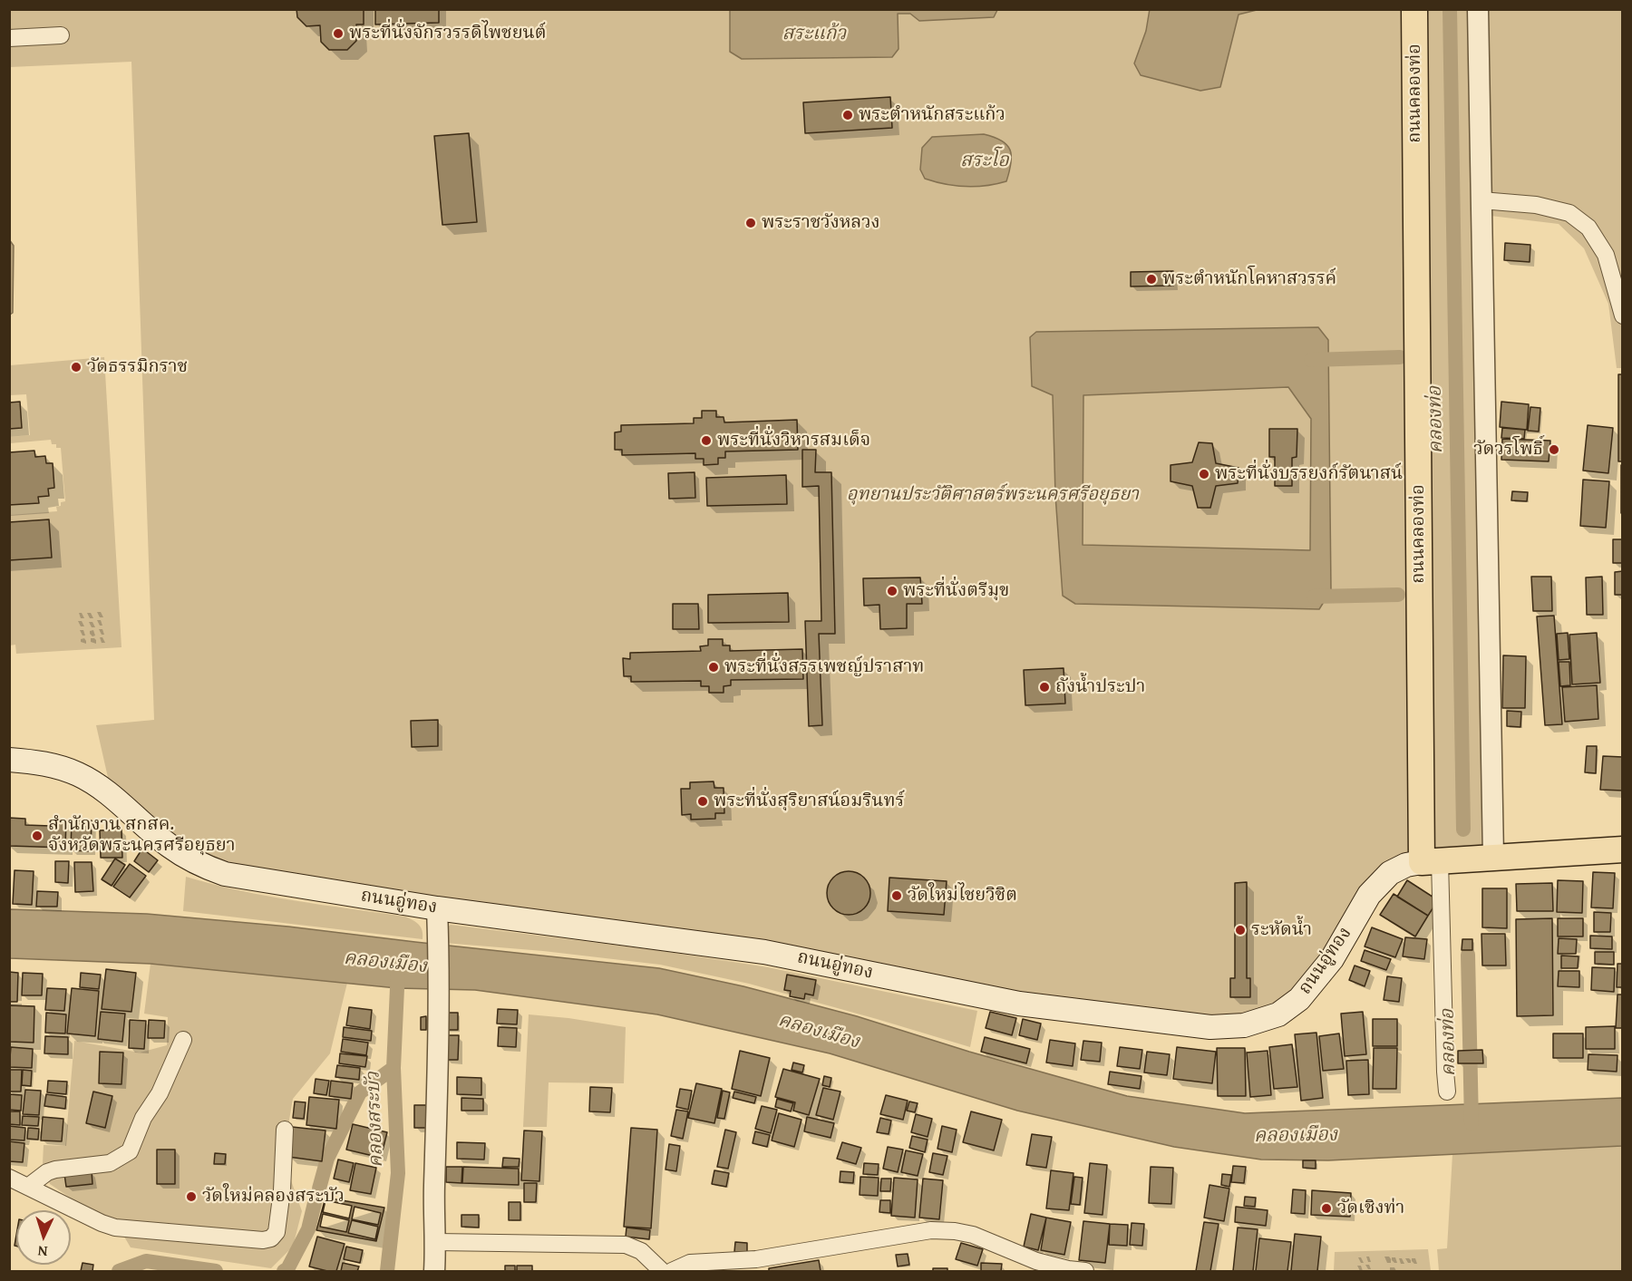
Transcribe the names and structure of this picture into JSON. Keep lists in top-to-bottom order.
{
  "streets": {
    "main road": ["ถนนคลองท่อ", "ถนนอู่ทอง"]
  },
  "crossings": [
    ["ถนนคลองท่อ", "ถนนอู่ทอง"]
  ],
  "water": [
    "สระแก้ว",
    "สระโอ",
    "คลองท่อ",
    "คลองเมือง",
    "คลองสระบัว"
  ],
  "parks": ["อุทยานประวัติศาสตร์พระนครศรีอยุธยา"],
  "places": [
    "พระที่นั่งจักรวรรดิไพชยนต์",
    "พระตำหนักสระแก้ว",
    "พระราชวังหลวง",
    "พระตำหนักโคหาสวรรค์",
    "วัดธรรมิกราช",
    "พระที่นั่งวิหารสมเด็จ",
    "วัดวรโพธิ์",
    "พระที่นั่งบรรยงก์รัตนาสน์",
    "พระที่นั่งตรีมุข",
    "พระที่นั่งสรรเพชญ์ปราสาท",
    "ถังน้ำประปา",
    "พระที่นั่งสุริยาสน์อมรินทร์",
    "สำนักงาน สกสค. จังหวัดพระนครศรีอยุธยา",
    "วัดใหม่ไชยวิชิต",
    "ระหัดน้ำ",
    "วัดใหม่คลองสระบัว",
    "วัดเชิงท่า"
  ],
  "north": "bottom"
}
